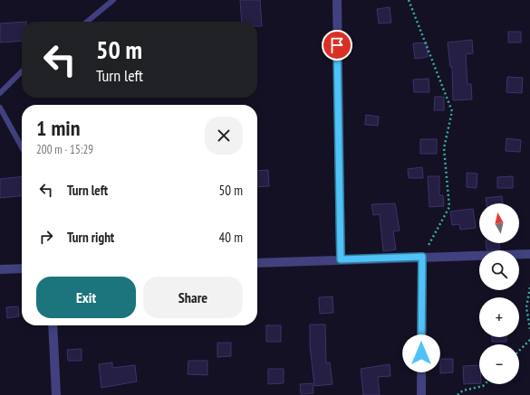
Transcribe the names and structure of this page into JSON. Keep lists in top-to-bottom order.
{
  "north": "top",
  "page": {
    "turn": ["50 m", "Turn left"],
    "heading": ["1 min", "200 m · 15:29"],
    "list": [
      {
        "name": "Turn left",
        "value": "50 m"
      },
      {
        "name": "Turn right",
        "value": "40 m"
      }
    ],
    "map_buttons": ["+", "−"],
    "buttons": ["Exit", "Share"]
  }
}
